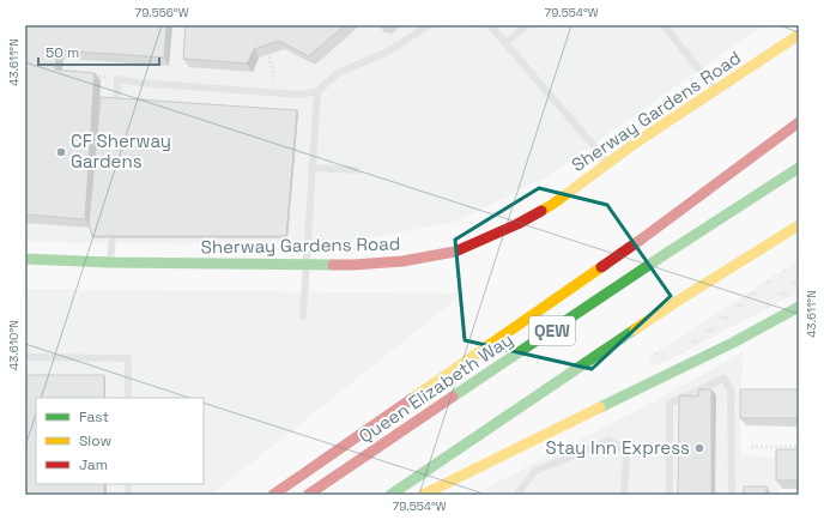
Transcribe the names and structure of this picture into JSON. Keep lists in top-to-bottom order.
{
  "streets": {
    "main road": ["Sherway Gardens Road", "QEW", "Queen Elizabeth Way"]
  },
  "places": ["CF Sherway Gardens", "Stay Inn Express"],
  "legend": ["Fast", "Slow", "Jam"],
  "scale_bar": "50 m",
  "coordinates": [
    "79.556°W",
    "79.554°W",
    "43.611°N",
    "43.610°N"
  ]
}
